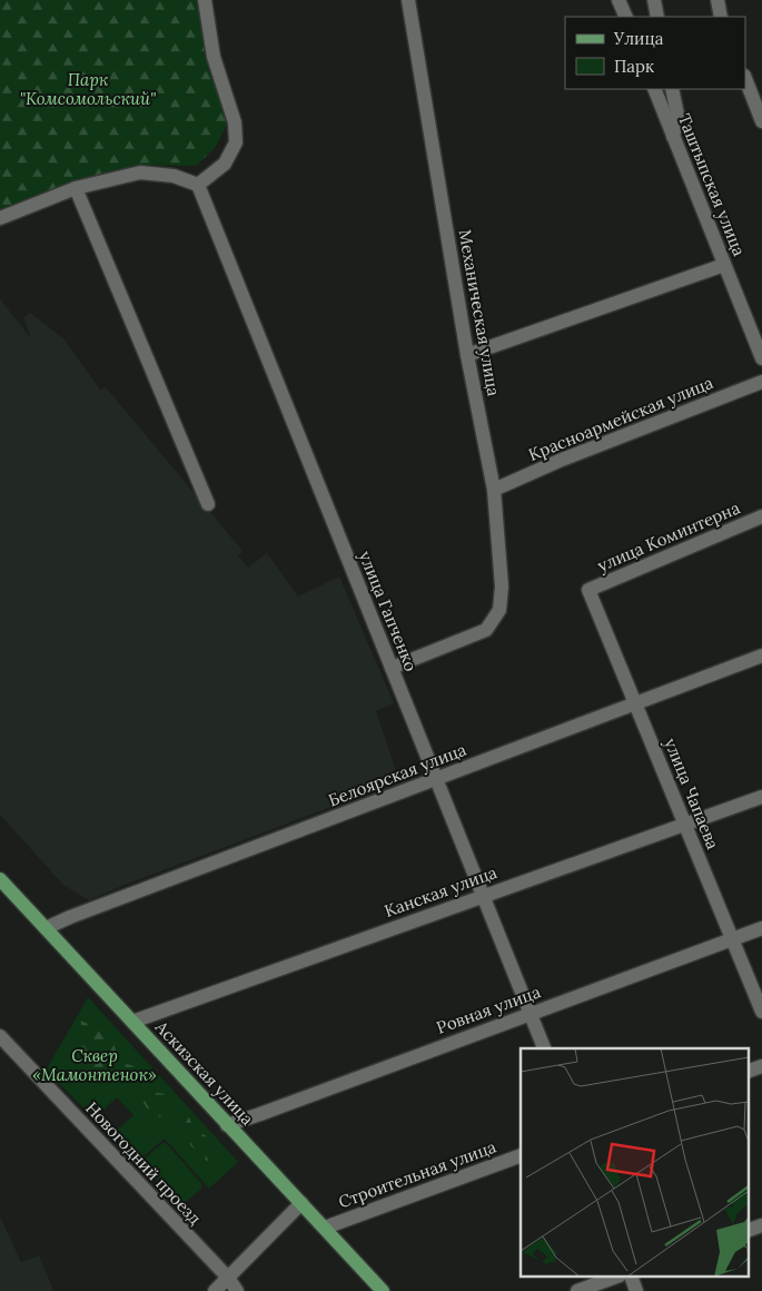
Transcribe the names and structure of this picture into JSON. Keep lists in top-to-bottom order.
{
  "streets": {
    "main road": ["Аскизская улица"],
    "street": [
      "Таштыпская улица",
      "Механическая улица",
      "Красноармейская улица",
      "улица Коминтерна",
      "улица Гапченко",
      "Белоярская улица",
      "улица Чапаева",
      "Канская улица",
      "Ровная улица",
      "Новогодний проезд",
      "Строительная улица"
    ]
  },
  "crossings": [
    ["Механическая улица", "Красноармейская улица"],
    ["Механическая улица", "улица Гапченко"],
    ["улица Коминтерна", "улица Чапаева"],
    ["улица Гапченко", "Белоярская улица"],
    ["улица Гапченко", "Канская улица"],
    ["улица Гапченко", "Ровная улица"],
    ["Белоярская улица", "улица Чапаева"],
    ["Белоярская улица", "Аскизская улица"],
    ["улица Чапаева", "Канская улица"],
    ["улица Чапаева", "Ровная улица"],
    ["Канская улица", "Аскизская улица"],
    ["Ровная улица", "Аскизская улица"],
    ["Аскизская улица", "Строительная улица"]
  ],
  "parks": ["Парк \"Комсомольский\"", "Сквер «Мамонтенок»"],
  "legend": ["Улица", "Парк"]
}
